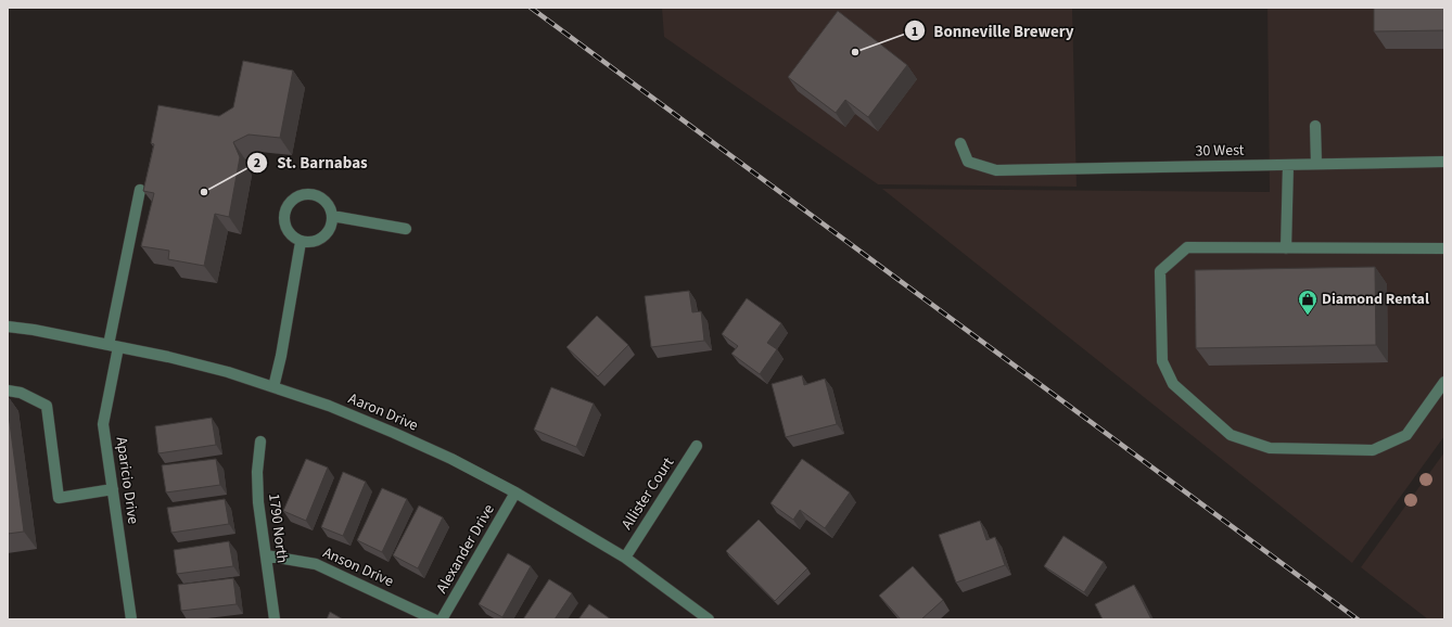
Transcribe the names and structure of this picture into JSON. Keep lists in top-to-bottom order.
{
  "streets": {
    "street": [
      "30 West",
      "Aaron Drive",
      "Aparicio Drive",
      "Allister Court",
      "1790 North",
      "Alexander Drive",
      "Anson Drive"
    ]
  },
  "crossings": [
    ["Aaron Drive", "Aparicio Drive"],
    ["Aaron Drive", "Allister Court"],
    ["Aaron Drive", "Alexander Drive"],
    ["1790 North", "Anson Drive"]
  ],
  "places": {
    "other": ["Bonneville Brewery", "St. Barnabas"],
    "shop": ["Diamond Rental"]
  }
}
